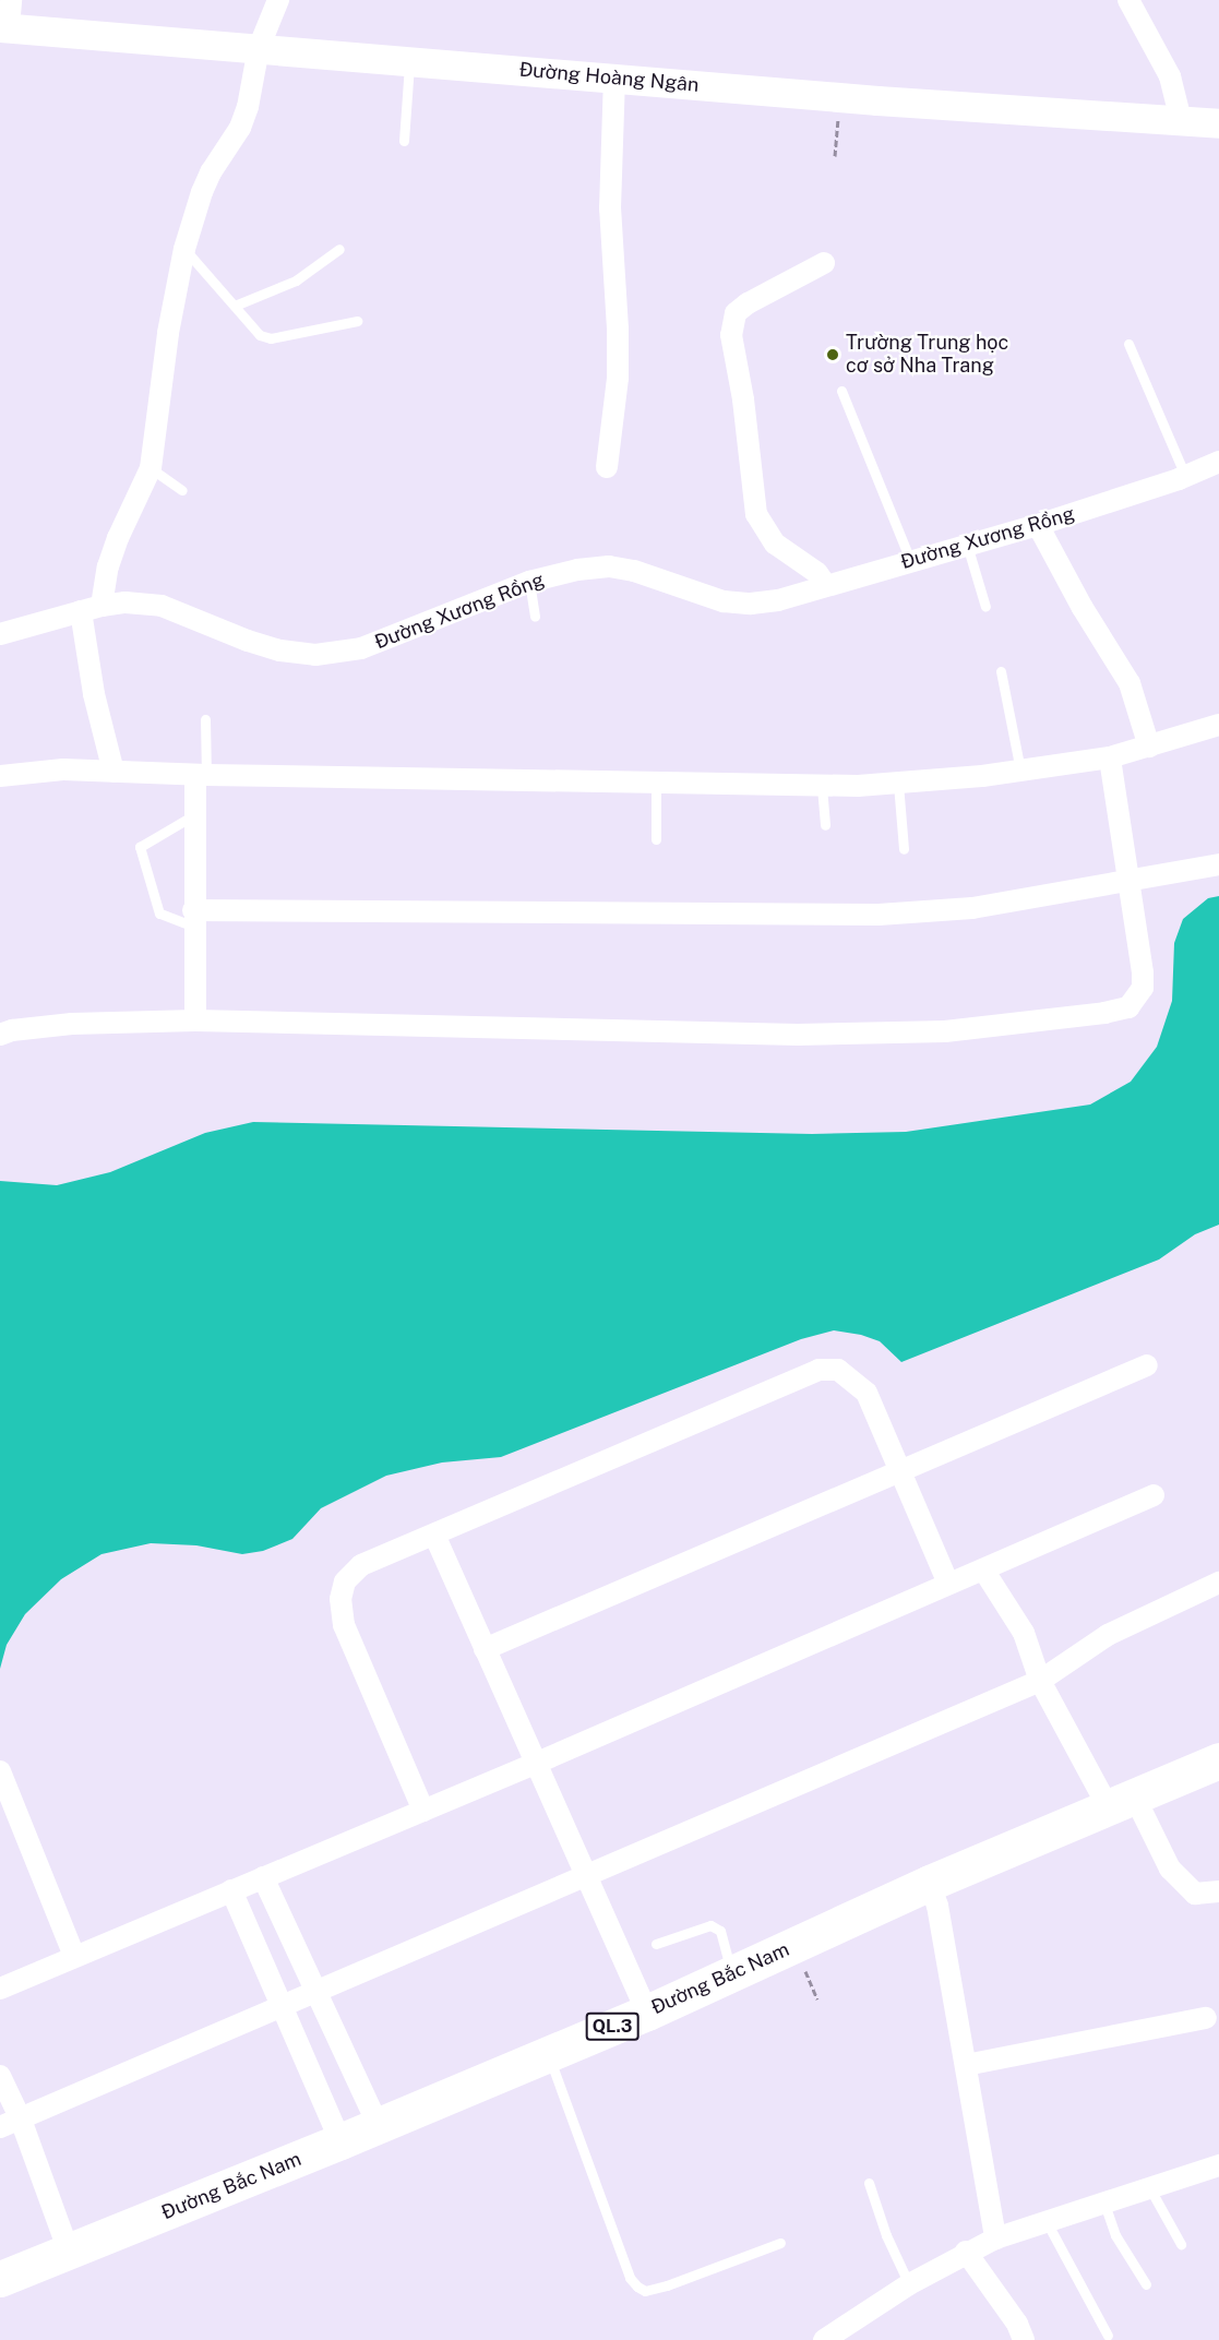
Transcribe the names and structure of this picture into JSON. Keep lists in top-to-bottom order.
{
  "streets": {
    "highway": ["Đường Bắc Nam", "QL.3"],
    "street": ["Đường Hoàng Ngân", "Đường Xương Rồng"]
  },
  "places": ["Trường Trung học cơ sở Nha Trang"]
}
